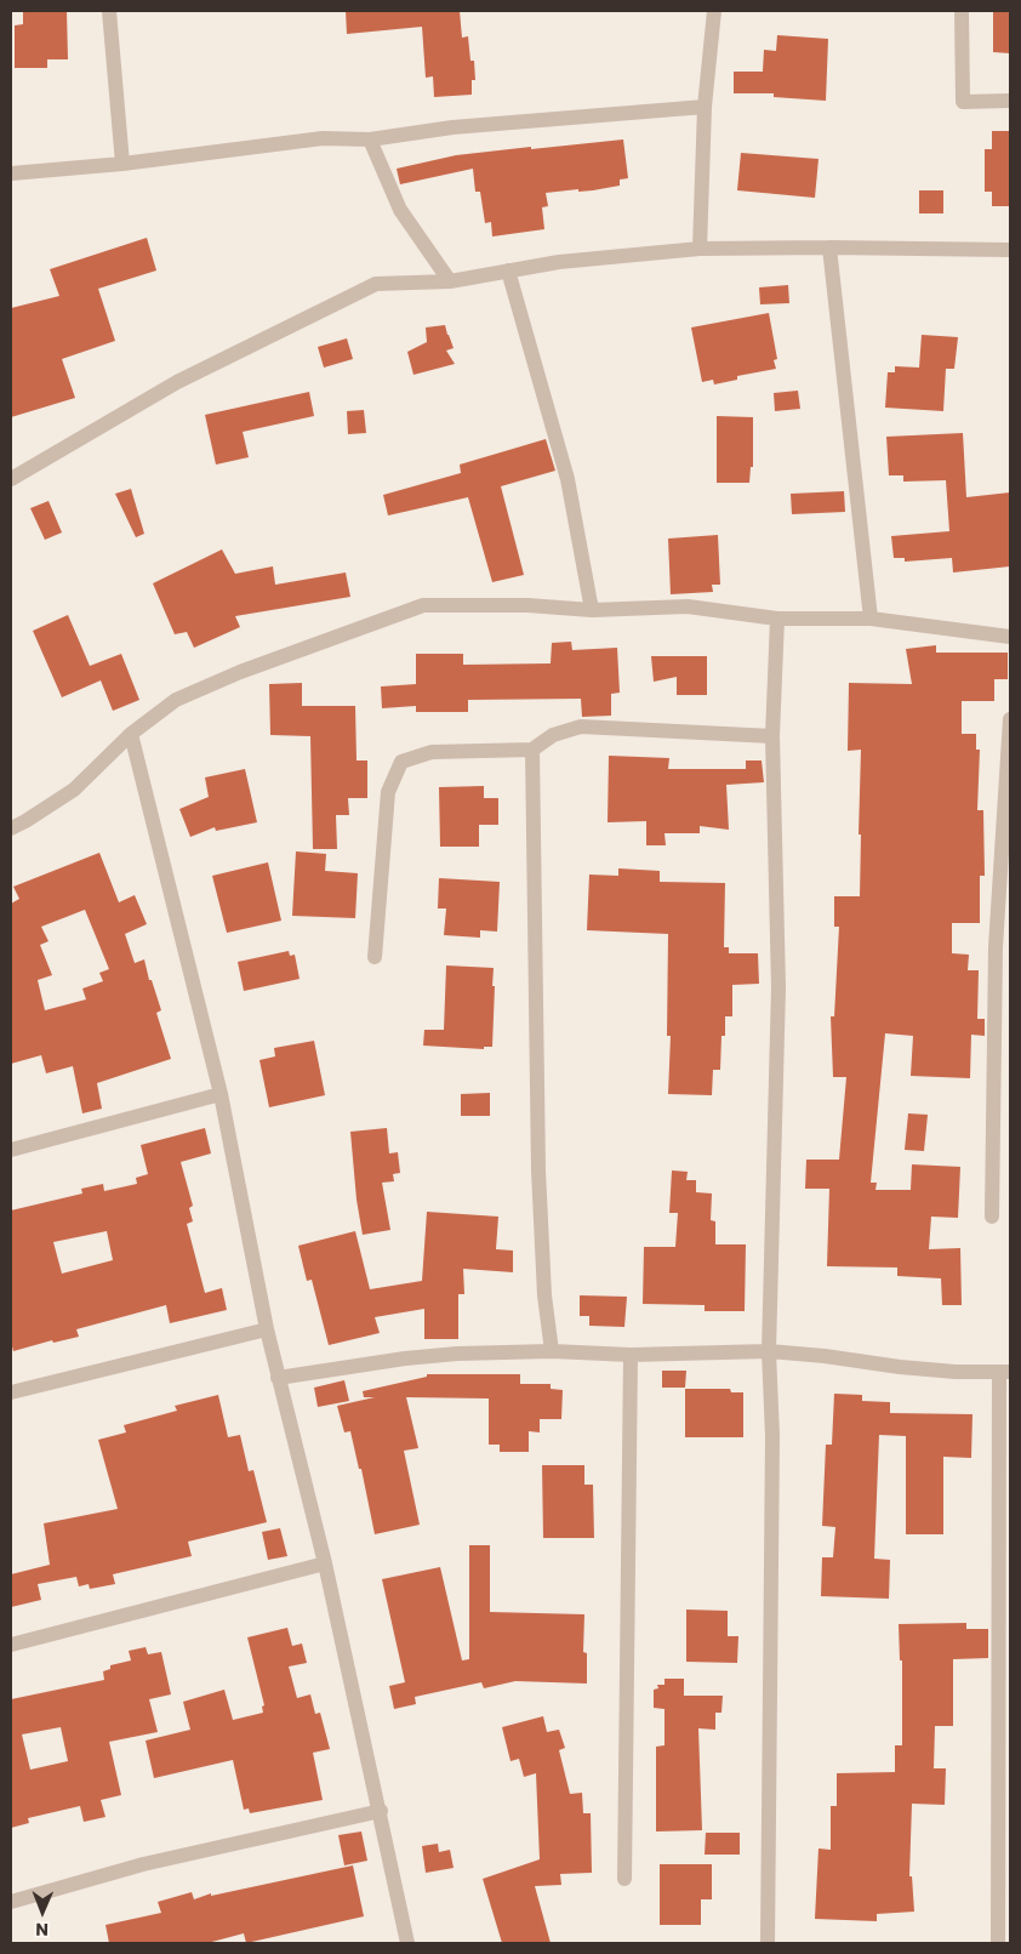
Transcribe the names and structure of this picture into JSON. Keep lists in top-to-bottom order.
{
  "north": "bottom"
}
